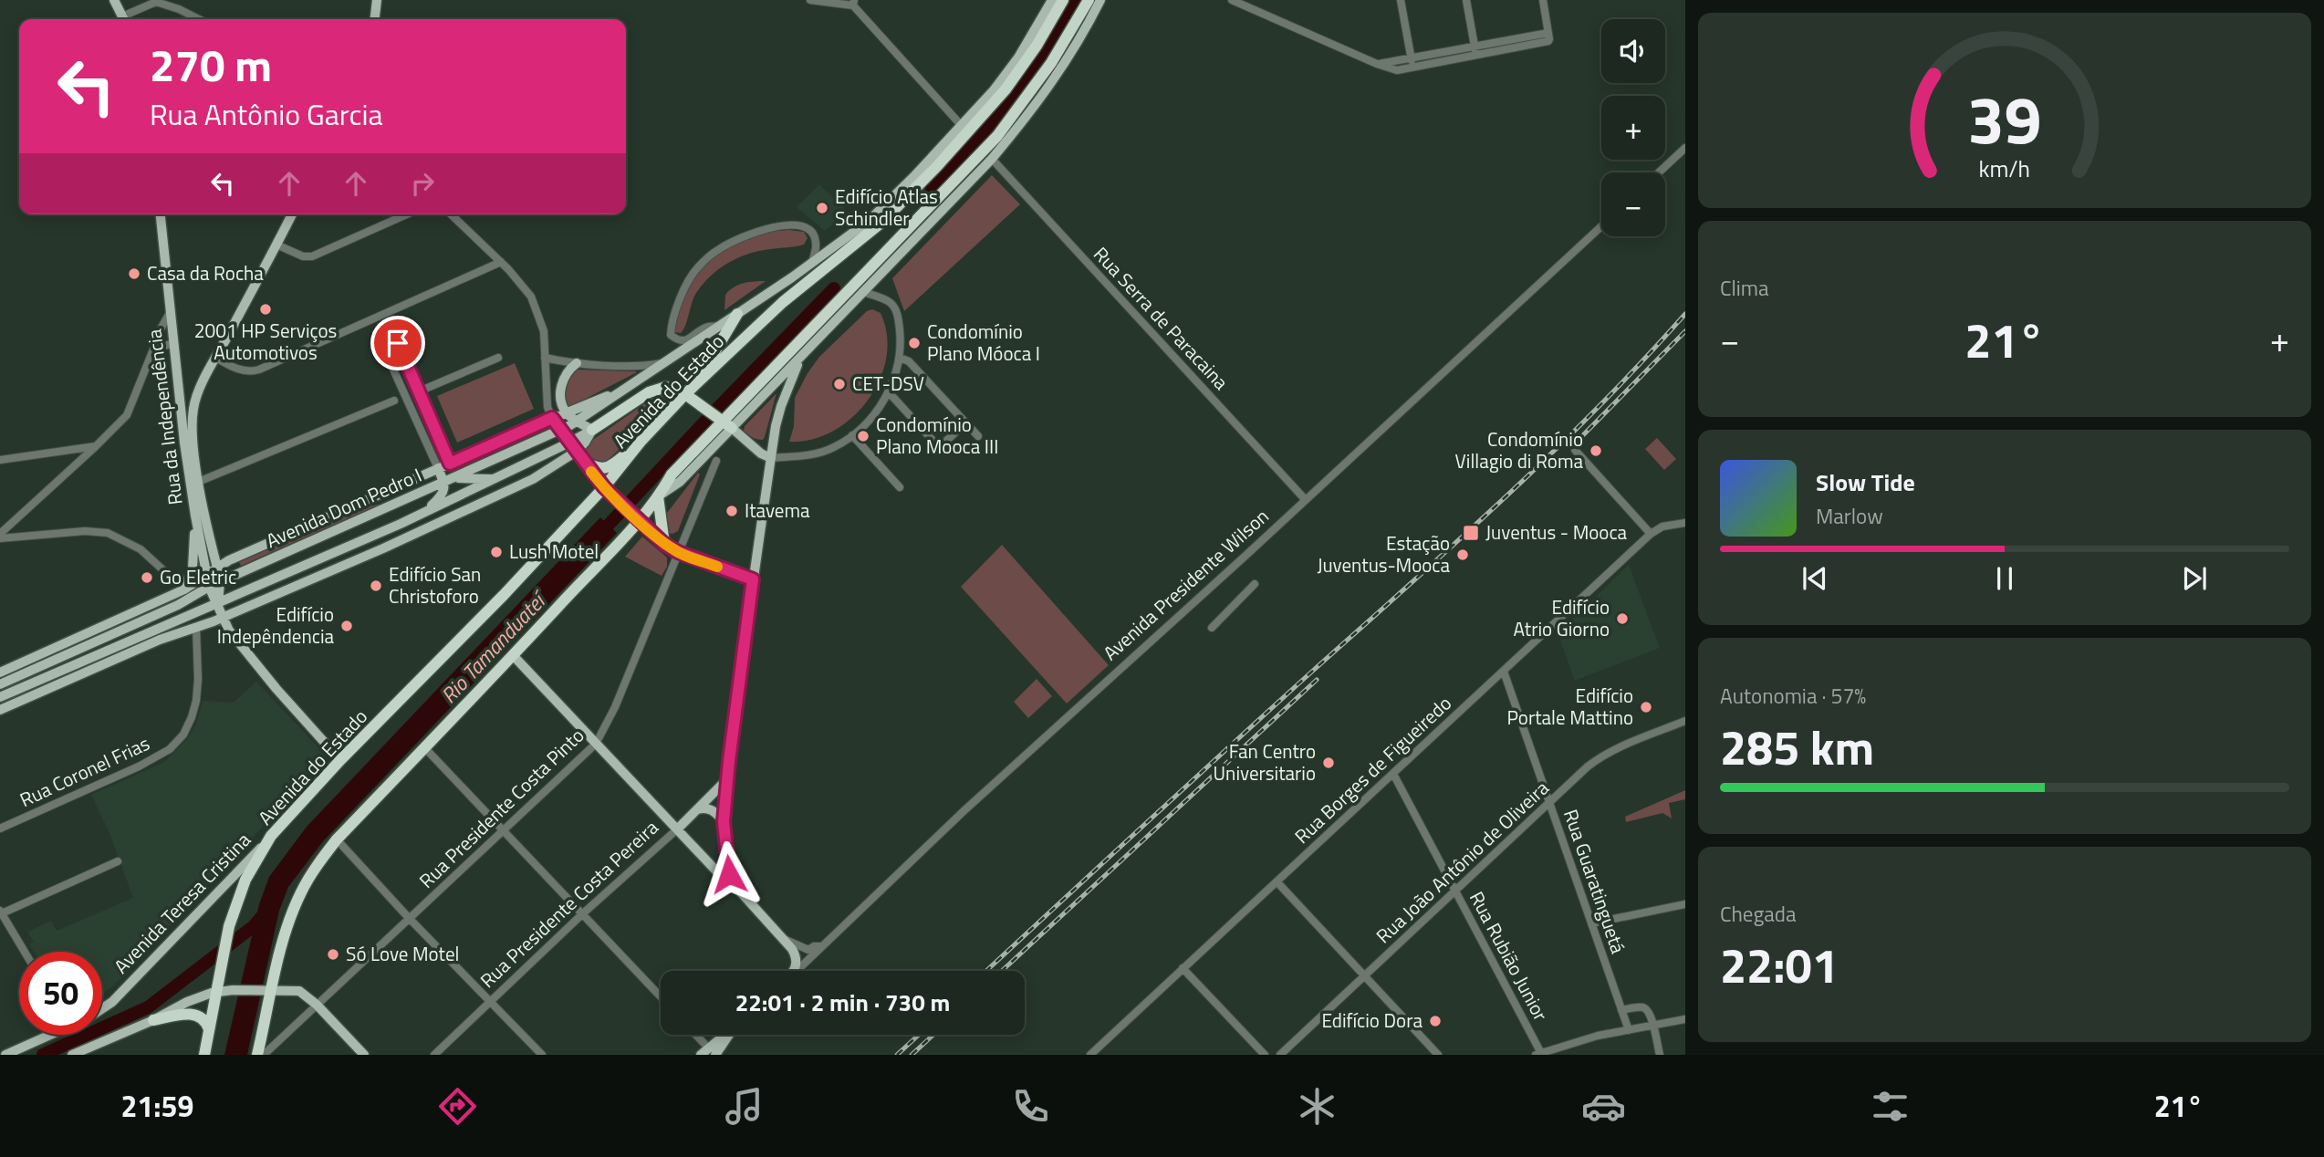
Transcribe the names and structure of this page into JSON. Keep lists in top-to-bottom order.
{
  "streets": {
    "highway": ["Avenida do Estado"],
    "main road": [
      "Rua da Independência",
      "Avenida Dom Pedro I",
      "Avenida Teresa Cristina",
      "Rua Presidente Costa Pereira"
    ],
    "street": [
      "Rua Serra de Paracaina",
      "Avenida Presidente Wilson",
      "Rua Borges de Figueiredo",
      "Rua Coronel Frias",
      "Rua Presidente Costa Pinto",
      "Rua João Antônio de Oliveira",
      "Rua Guaratinguetá",
      "Rua Rubião Junior"
    ]
  },
  "crossings": [
    ["Rua Serra de Paracaina", "Avenida Presidente Wilson"],
    ["Avenida do Estado", "Rua da Independência"],
    ["Avenida do Estado", "Avenida Teresa Cristina"],
    ["Rua da Independência", "Avenida Dom Pedro I"],
    ["Rua Borges de Figueiredo", "Rua Guaratinguetá"],
    ["Rua Borges de Figueiredo", "Rua Rubião Junior"],
    ["Rua João Antônio de Oliveira", "Rua Guaratinguetá"],
    ["Rua João Antônio de Oliveira", "Rua Rubião Junior"]
  ],
  "water": ["Rio Tamanduateí"],
  "places": {
    "other": [
      "Edifício Atlas Schindler",
      "Casa da Rocha",
      "2001 HP Serviços Automotivos",
      "Condomínio Plano Móoca I",
      "CET-DSV",
      "Condomínio Plano Mooca III",
      "Condomínio Villagio di Roma",
      "Itavema",
      "Lush Motel",
      "Estação Juventus-Mooca",
      "Go Eletric",
      "Edifício San Christoforo",
      "Edifício Atrio Giorno",
      "Edifício Indepêndencia",
      "Edifício Portale Mattino",
      "Fan Centro Universitario",
      "Só Love Motel",
      "Edifício Dora"
    ],
    "transit": ["Juventus - Mooca"]
  },
  "page": {
    "map_buttons": ["+", "−"],
    "turn": ["270 m", "Rua Antônio Garcia"],
    "tile": [
      "Clima",
      ["Autonomia · 57%", "285 km"],
      ["Chegada", "22:01"]
    ],
    "heat": ["−", "21°", "+"],
    "song": ["Slow Tide", "Marlow"],
    "limit": "50",
    "trip": "22:01 · 2 min · 730 m",
    "tabs": ["21:59", "21°"],
    "gauge": ["39", "km/h"]
  }
}
